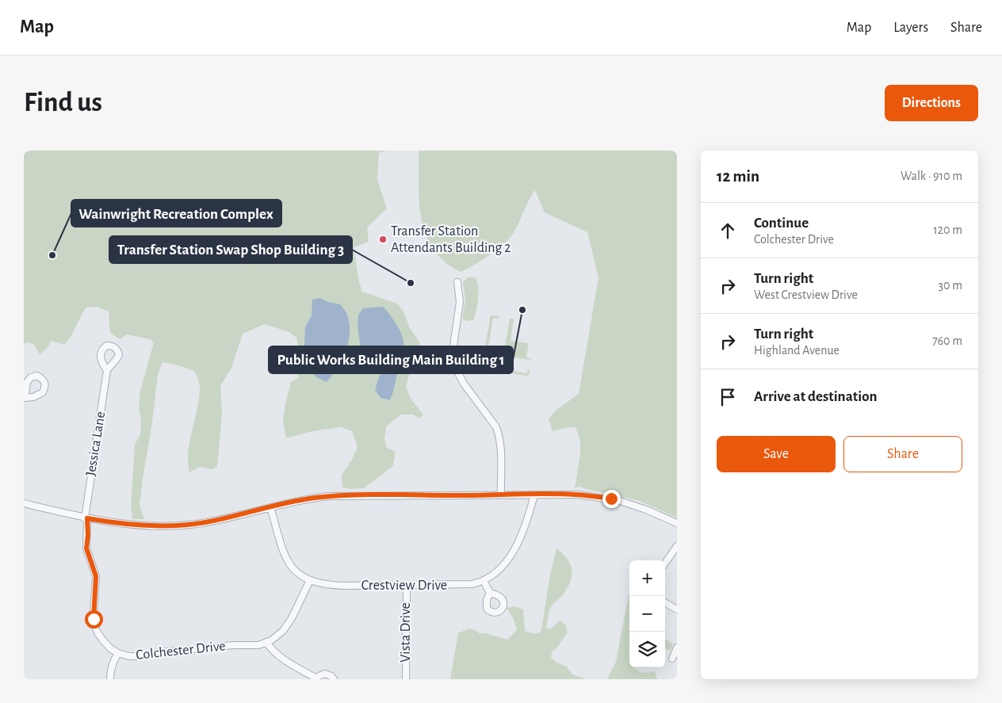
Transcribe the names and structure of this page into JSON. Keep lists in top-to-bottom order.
{
  "streets": {
    "street": [
      "Jessica Lane",
      "Crestview Drive",
      "Vista Drive",
      "Colchester Drive"
    ]
  },
  "crossings": [
    ["Jessica Lane", "Colchester Drive"],
    ["Crestview Drive", "Vista Drive"],
    ["Crestview Drive", "Colchester Drive"]
  ],
  "places": [
    "Transfer Station Attendants Building 2",
    "Wainwright Recreation Complex",
    "Transfer Station Swap Shop Building 3",
    "Public Works Building Main Building 1"
  ],
  "page": {
    "header": "Map",
    "nav": ["Map", "Layers", "Share"],
    "buttons": [
      "Directions",
      ["Save", "Share"]
    ],
    "title": "Find us",
    "heading": ["12 min", "Walk · 910 m"],
    "list": [
      ["Continue", "Colchester Drive", "120 m"],
      ["Turn right", "West Crestview Drive", "30 m"],
      ["Turn right", "Highland Avenue", "760 m"],
      "Arrive at destination"
    ],
    "map_buttons": ["+", "−"]
  }
}
